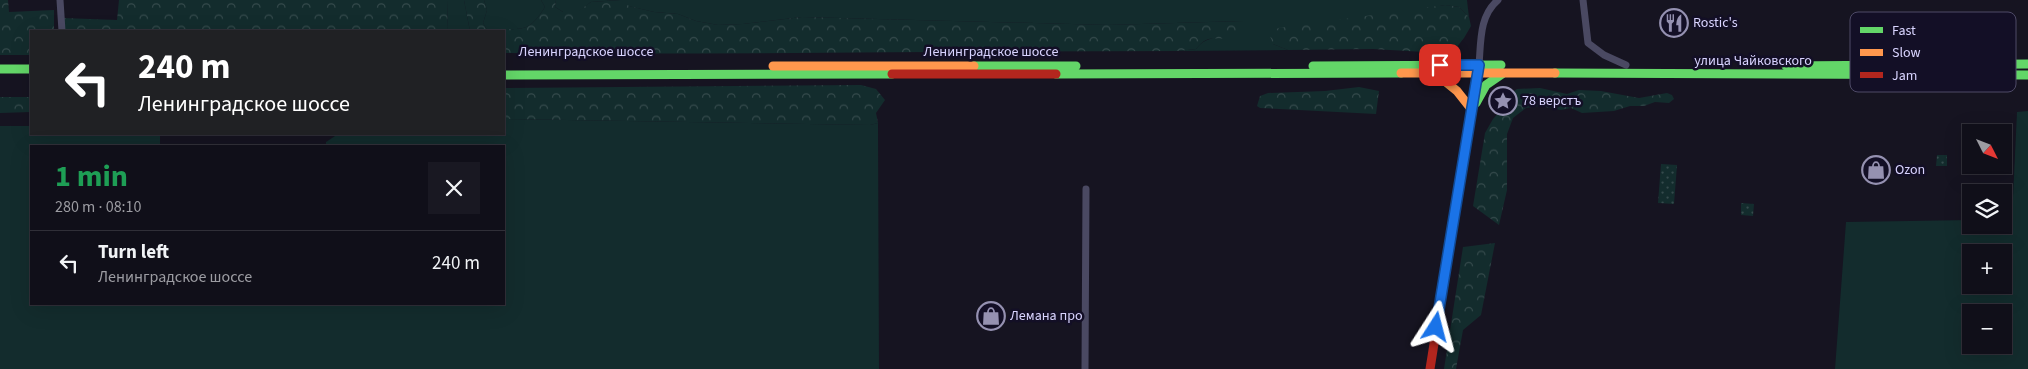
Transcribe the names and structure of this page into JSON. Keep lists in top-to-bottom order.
{
  "streets": {
    "main road": ["Ленинградское шоссе", "улица Чайковского"]
  },
  "crossings": [
    ["Ленинградское шоссе", "улица Чайковского"]
  ],
  "places": {
    "restaurant": ["Rostic's"],
    "place": ["78 верстъ"],
    "shop": ["Ozon", "Лемана про"]
  },
  "legend": ["Fast", "Slow", "Jam"],
  "north": "bottom right",
  "page": {
    "turn": ["240 m", "Ленинградское шоссе"],
    "map_buttons": ["+", "−"],
    "heading": ["1 min", "280 m · 08:10"],
    "list": [
      {
        "name": "Turn left",
        "note": "Ленинградское шоссе",
        "value": "240 m"
      }
    ]
  }
}
